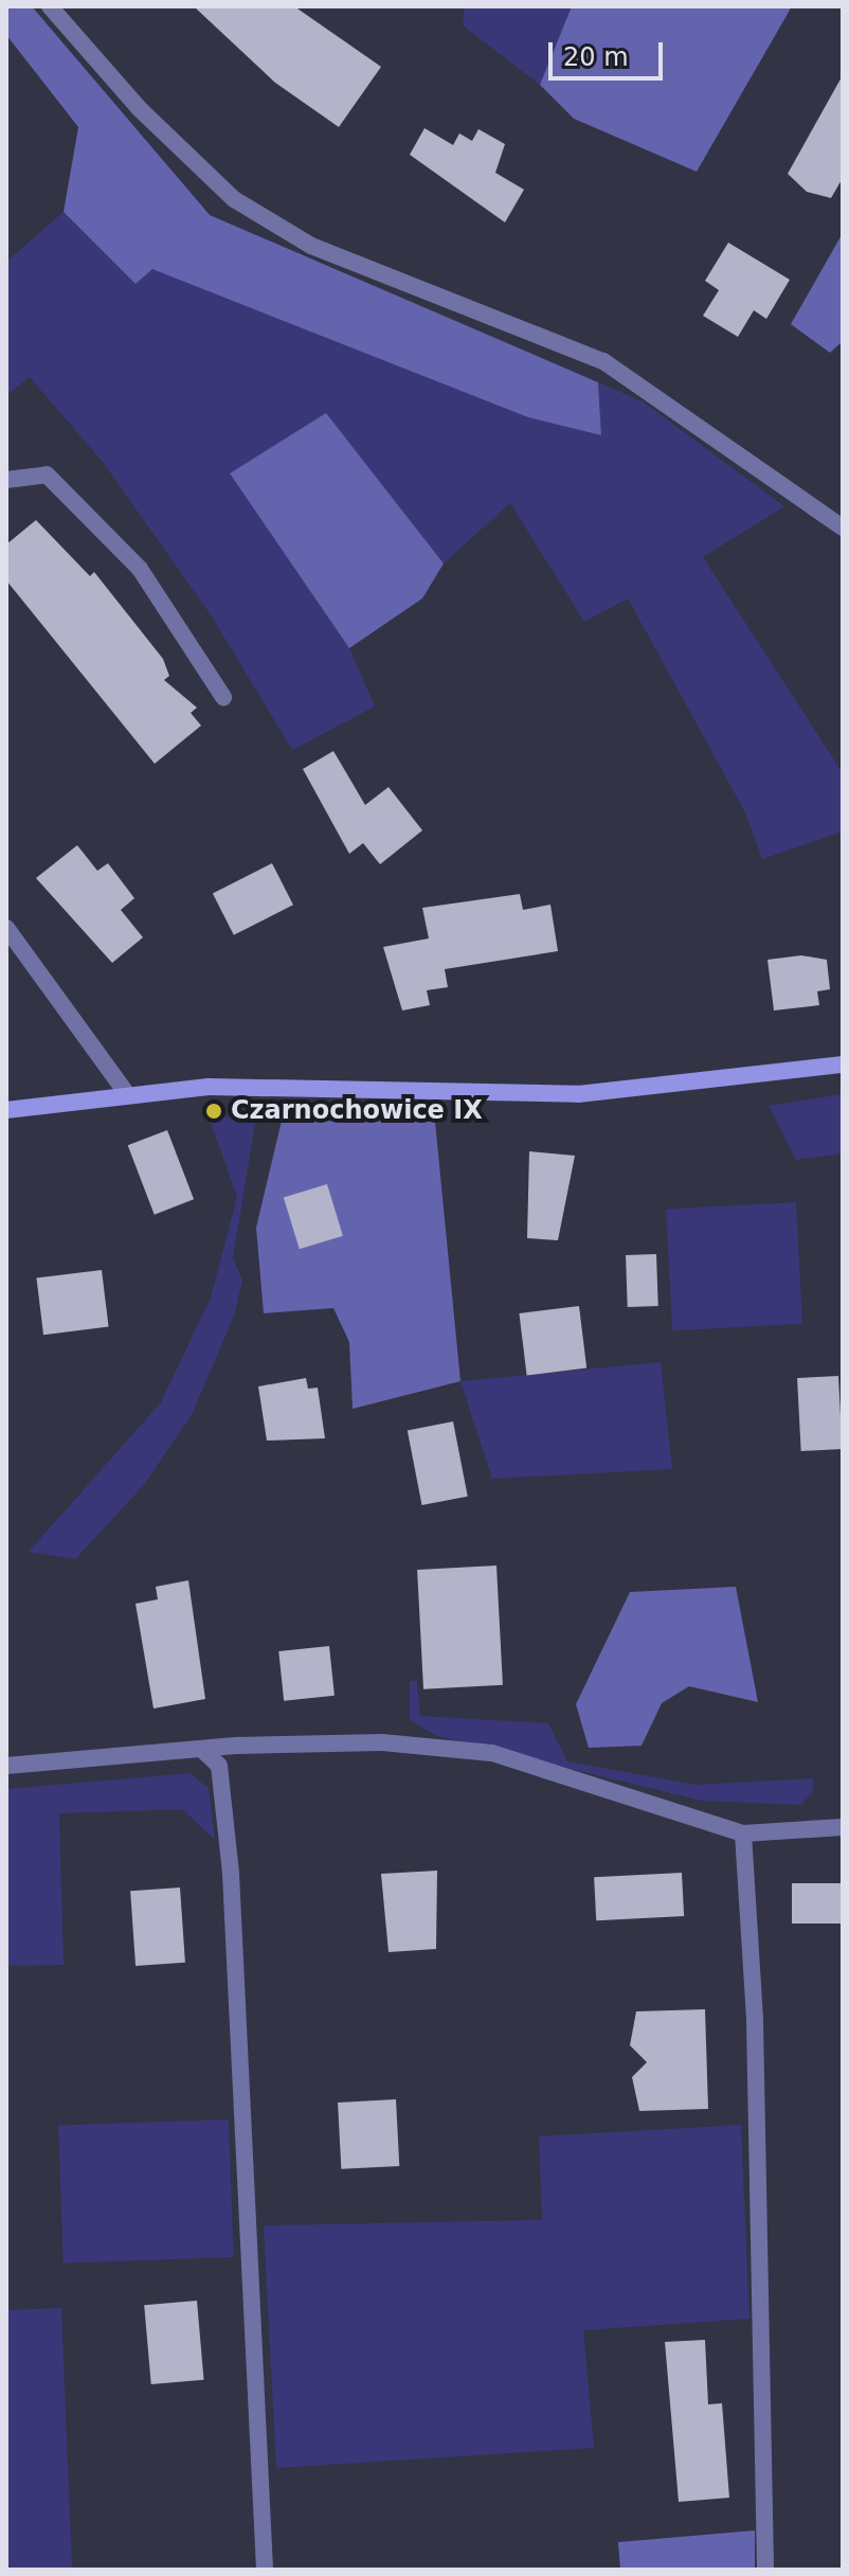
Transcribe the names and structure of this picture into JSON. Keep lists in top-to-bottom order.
{
  "places": ["Czarnochowice IX"],
  "scale_bar": "20 m"
}
